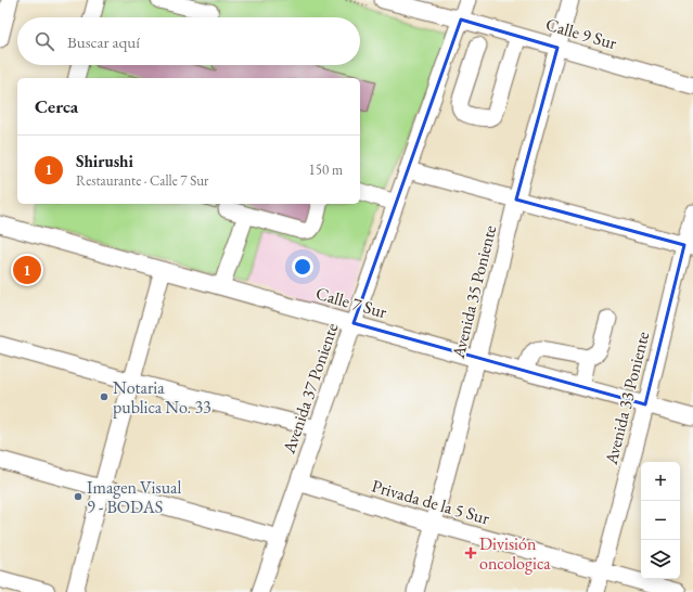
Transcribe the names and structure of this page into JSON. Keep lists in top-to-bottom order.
{
  "streets": {
    "street": [
      "Calle 9 Sur",
      "Avenida 35 Poniente",
      "Calle 7 Sur",
      "Avenida 37 Poniente",
      "Avenida 33 Poniente",
      "Privada de la 5 Sur"
    ]
  },
  "crossings": [
    ["Calle 9 Sur", "Avenida 35 Poniente"],
    ["Calle 9 Sur", "Avenida 37 Poniente"],
    ["Avenida 35 Poniente", "Calle 7 Sur"],
    ["Avenida 35 Poniente", "Privada de la 5 Sur"],
    ["Calle 7 Sur", "Avenida 37 Poniente"],
    ["Calle 7 Sur", "Avenida 33 Poniente"],
    ["Avenida 37 Poniente", "Privada de la 5 Sur"],
    ["Avenida 33 Poniente", "Privada de la 5 Sur"]
  ],
  "places": {
    "other": ["Notaria publica No. 33", "Imagen Visual 9 - BODAS"],
    "health": ["División oncologica"]
  },
  "page": {
    "search": "Buscar aquí",
    "heading": "Cerca",
    "list": [
      {
        "mark": "1",
        "name": "Shirushi",
        "note": "Restaurante · Calle 7 Sur",
        "value": "150 m"
      }
    ],
    "pins": "1",
    "map_buttons": ["+", "−"]
  }
}
